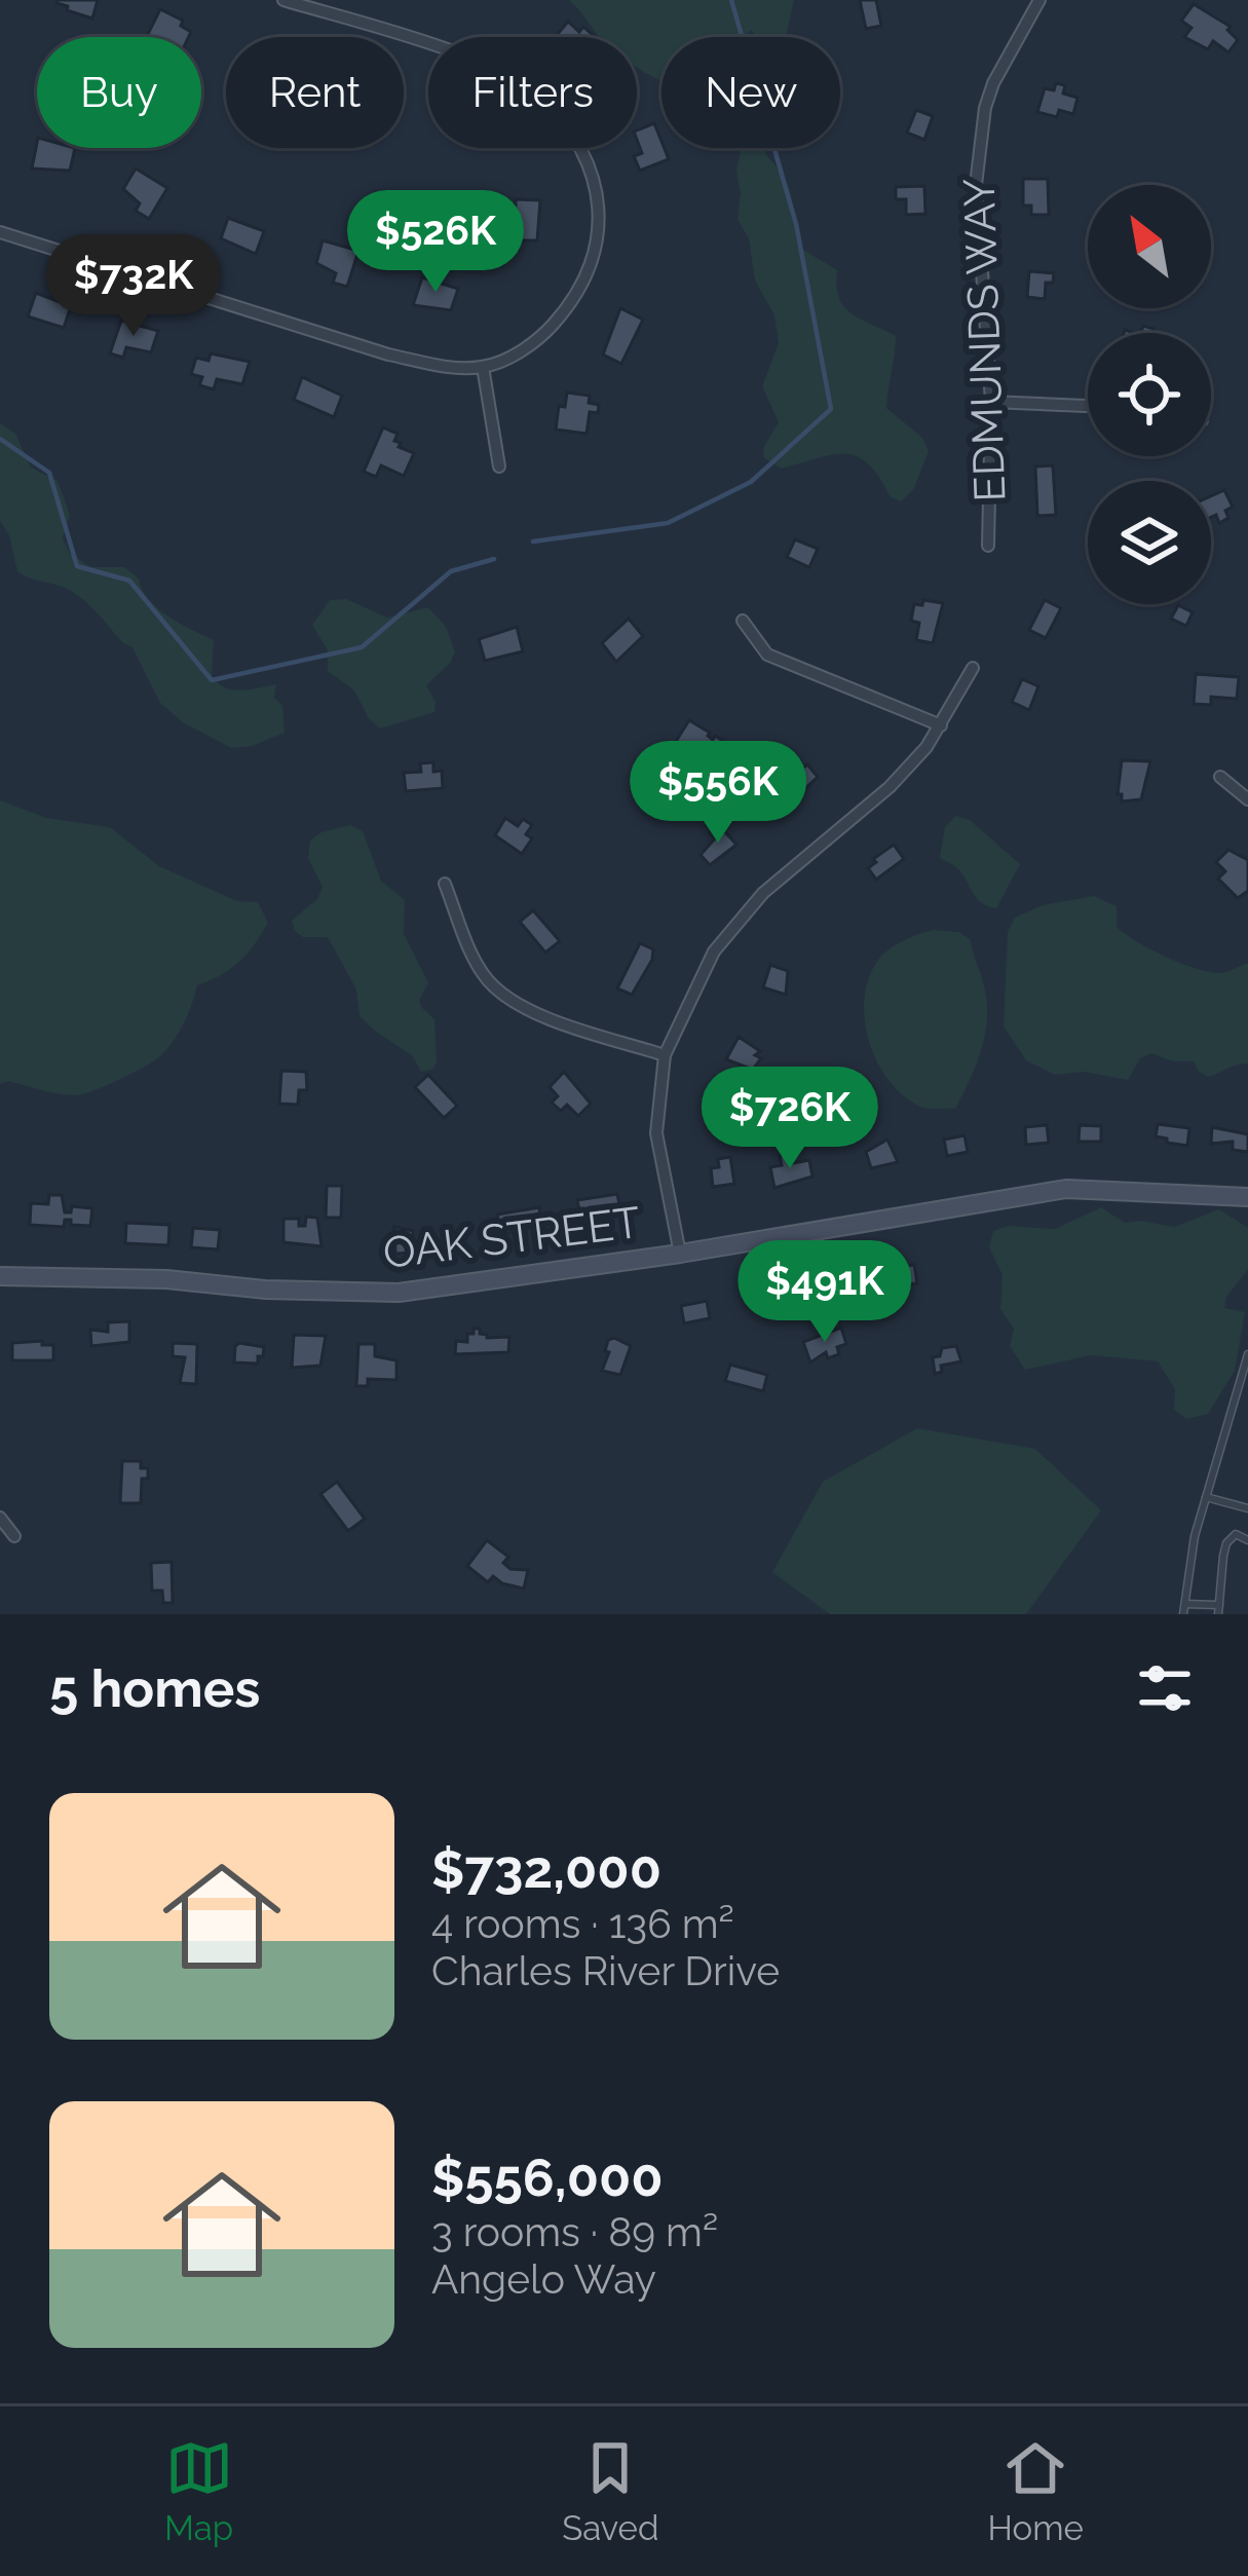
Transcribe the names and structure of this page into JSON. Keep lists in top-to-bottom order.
{
  "streets": {
    "main road": ["OAK STREET"],
    "street": ["EDMUNDS WAY"]
  },
  "north": "top left",
  "page": {
    "chip": [
      "Buy",
      "Rent",
      "Filters",
      "New"
    ],
    "price": [
      "$526K",
      "$732K",
      "$556K",
      "$726K",
      "$491K"
    ],
    "heading": "5 homes",
    "list": [
      {
        "name": "$732,000",
        "note": "4 rooms · 136 m² · Charles River Drive"
      },
      {
        "name": "$556,000",
        "note": "3 rooms · 89 m² · Angelo Way"
      }
    ],
    "tabs": ["Map", "Saved", "Home"]
  }
}
